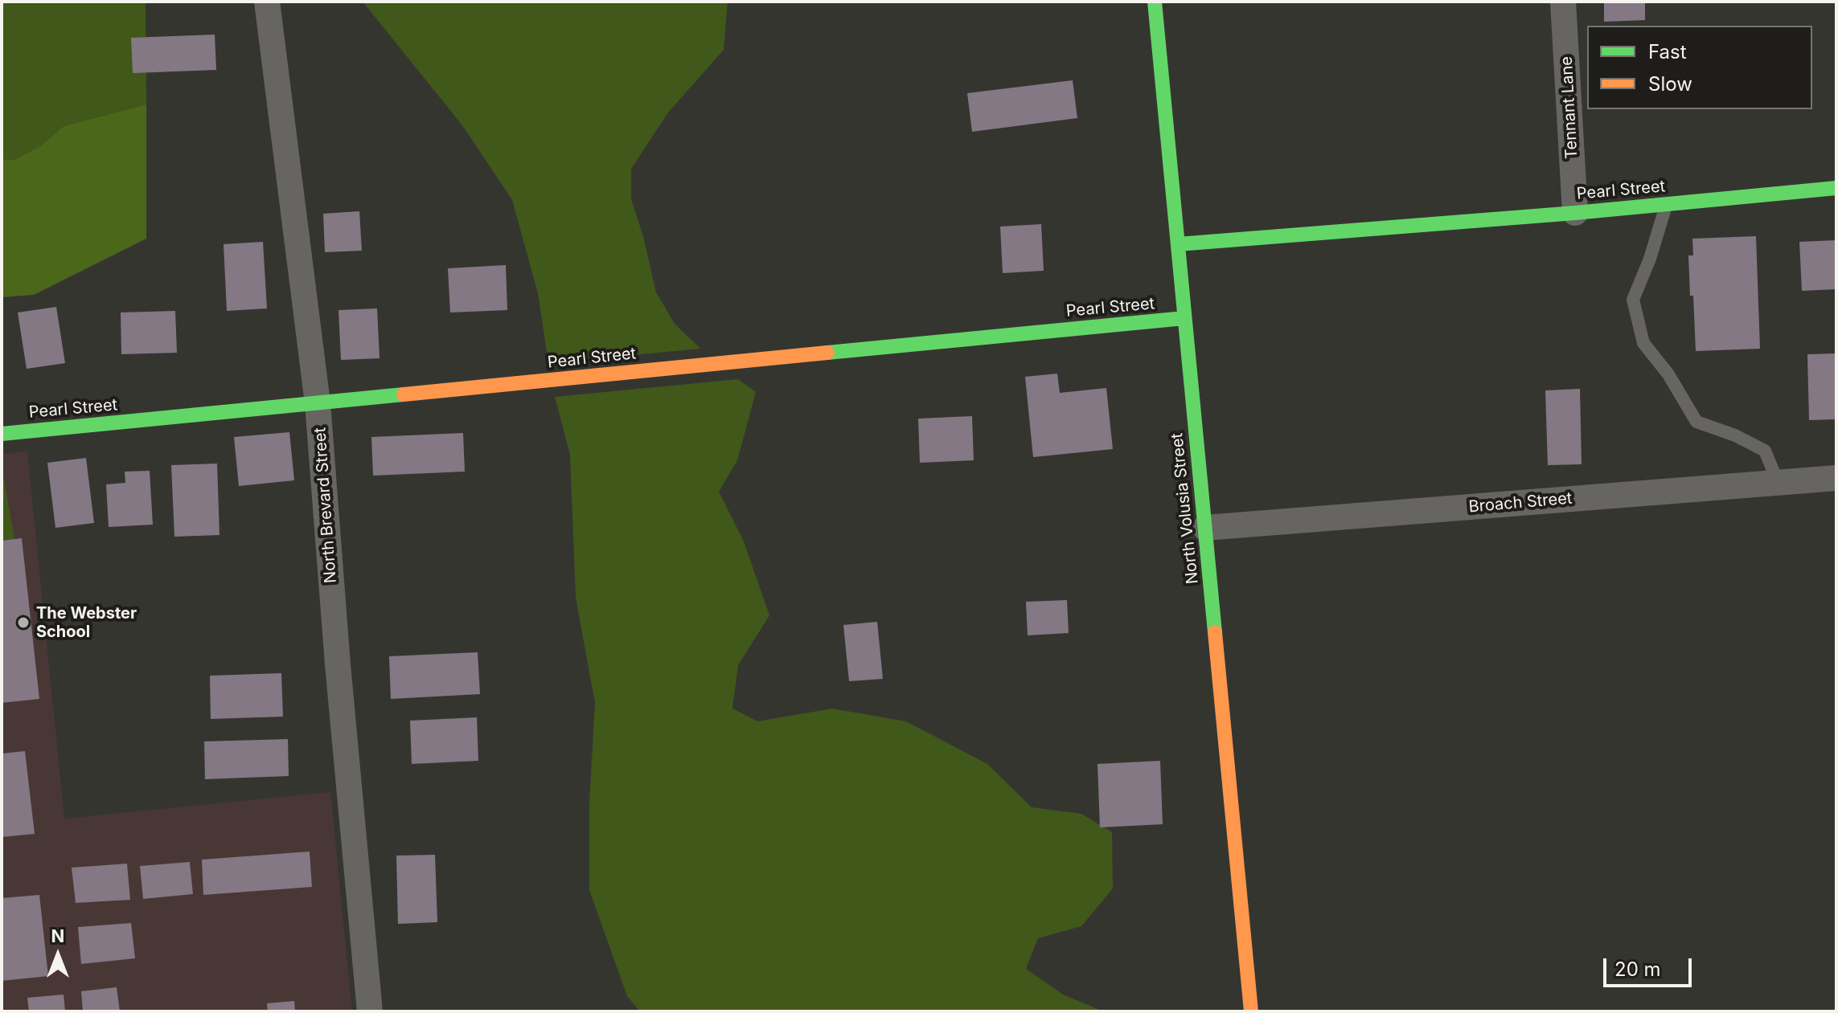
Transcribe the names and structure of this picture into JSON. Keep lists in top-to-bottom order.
{
  "streets": {
    "street": [
      "Tennant Lane",
      "Pearl Street",
      "Broach Street",
      "North Brevard Street",
      "North Volusia Street"
    ]
  },
  "crossings": [
    ["Tennant Lane", "Pearl Street"],
    ["Pearl Street", "North Brevard Street"],
    ["Pearl Street", "North Volusia Street"],
    ["Broach Street", "North Volusia Street"]
  ],
  "places": ["The Webster School"],
  "legend": ["Fast", "Slow"],
  "scale_bar": "20 m",
  "north": "top"
}
